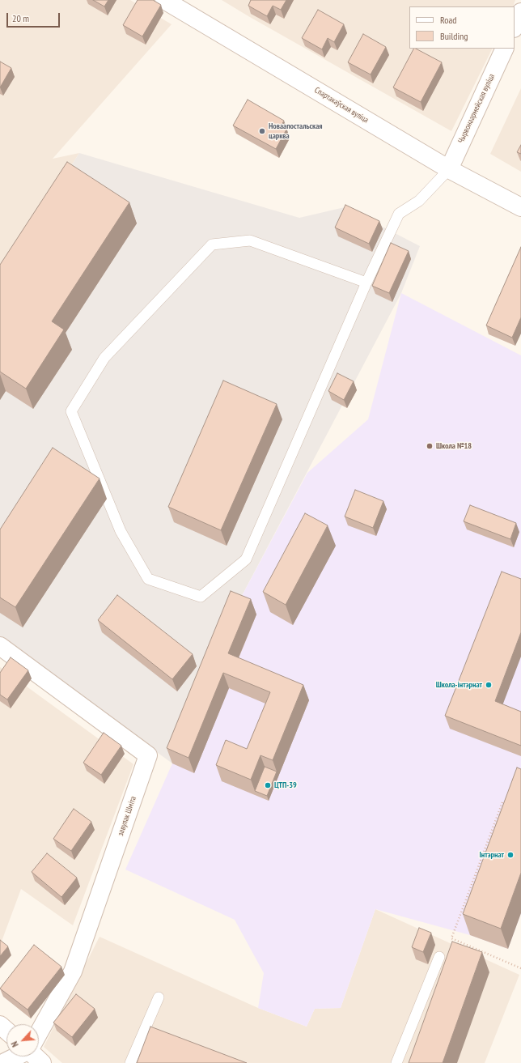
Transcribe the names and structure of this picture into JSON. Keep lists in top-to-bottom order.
{
  "streets": {
    "street": ["Спартакаўская вуліца", "Чырвонаармейская вуліца", "завулак Шміта"]
  },
  "crossings": [
    ["Спартакаўская вуліца", "Чырвонаармейская вуліца"]
  ],
  "places": [
    "Новаапостальская царква",
    "Школа №18",
    "Школа-інтэрнат",
    "ЦТП-39",
    "Інтэрнат"
  ],
  "legend": ["Road", "Building"],
  "scale_bar": "20 m",
  "north": "bottom left"
}
